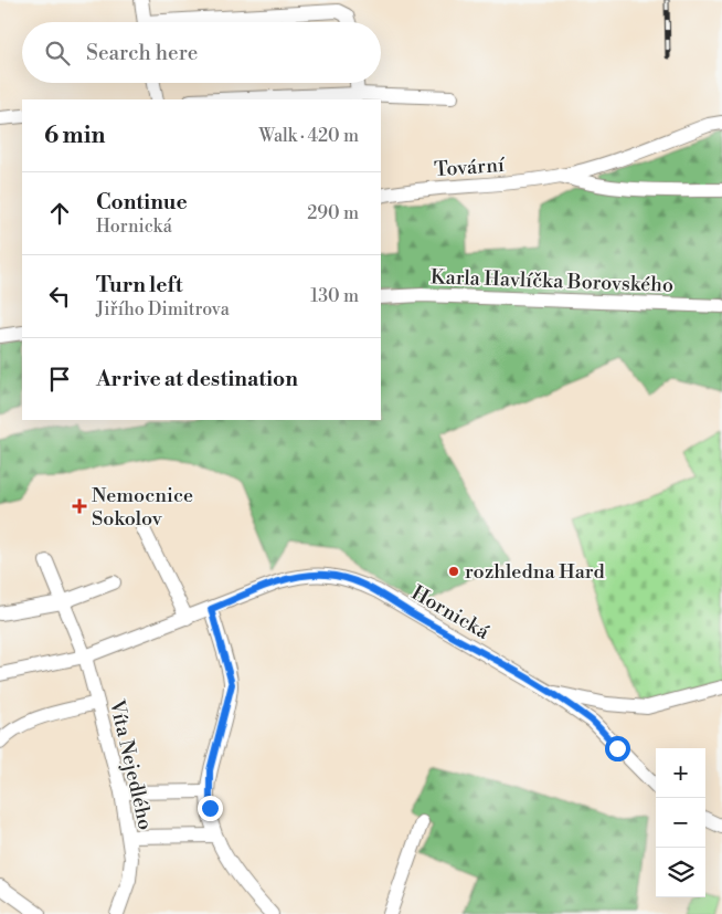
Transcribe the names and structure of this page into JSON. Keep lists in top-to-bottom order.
{
  "streets": {
    "street": [
      "Tovární",
      "Karla Havlíčka Borovského",
      "Hornická",
      "Víta Nejedlého"
    ]
  },
  "crossings": [
    ["Hornická", "Víta Nejedlého"]
  ],
  "places": {
    "health": ["Nemocnice Sokolov"],
    "other": ["rozhledna Hard"]
  },
  "page": {
    "search": "Search here",
    "heading": ["6 min", "Walk · 420 m"],
    "list": [
      ["Continue", "Hornická", "290 m"],
      ["Turn left", "Jiřího Dimitrova", "130 m"],
      "Arrive at destination"
    ],
    "map_buttons": ["+", "−"]
  }
}
